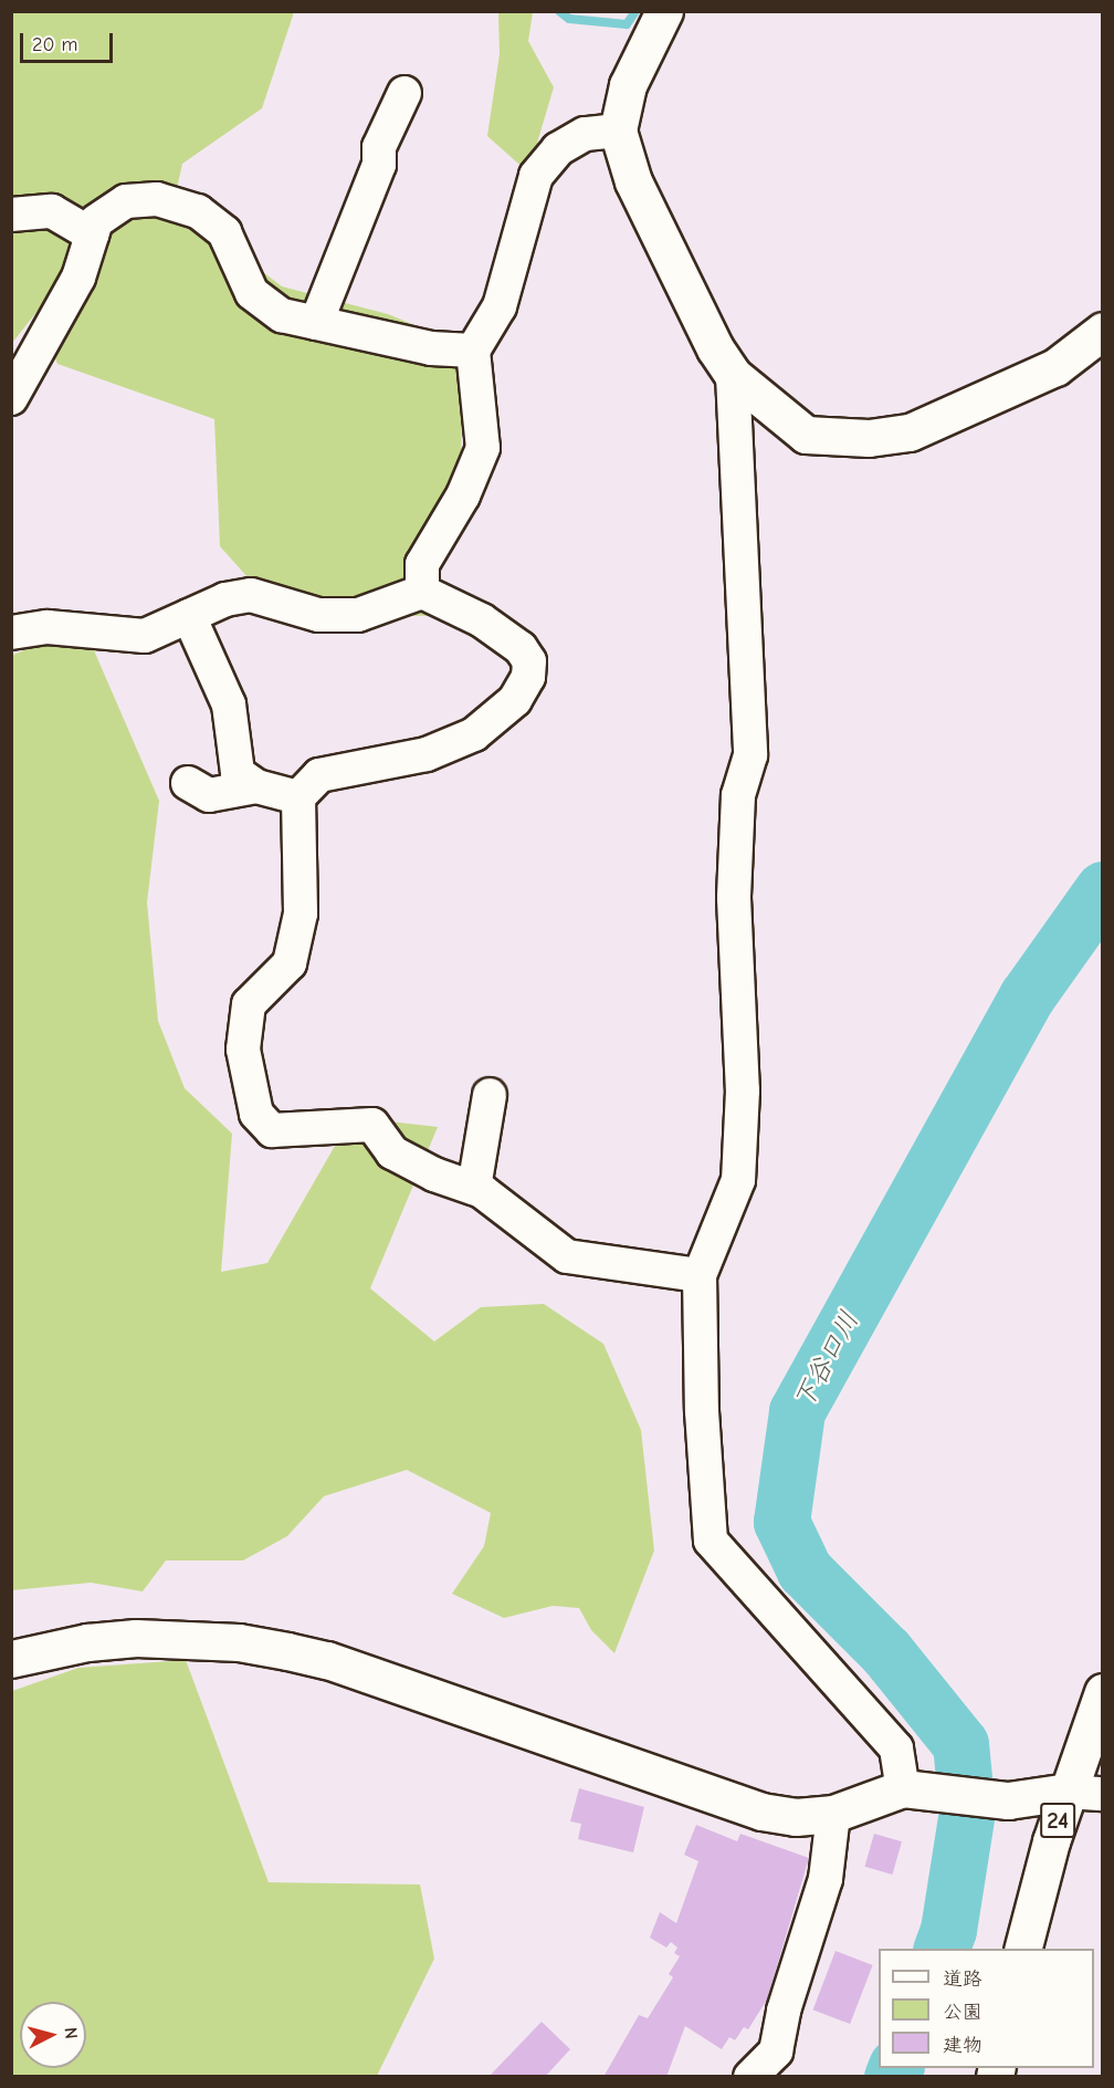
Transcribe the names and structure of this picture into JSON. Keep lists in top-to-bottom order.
{
  "streets": {
    "street": ["24"]
  },
  "water": ["下谷口川"],
  "legend": ["道路", "公園", "建物"],
  "scale_bar": "20 m",
  "north": "right"
}
